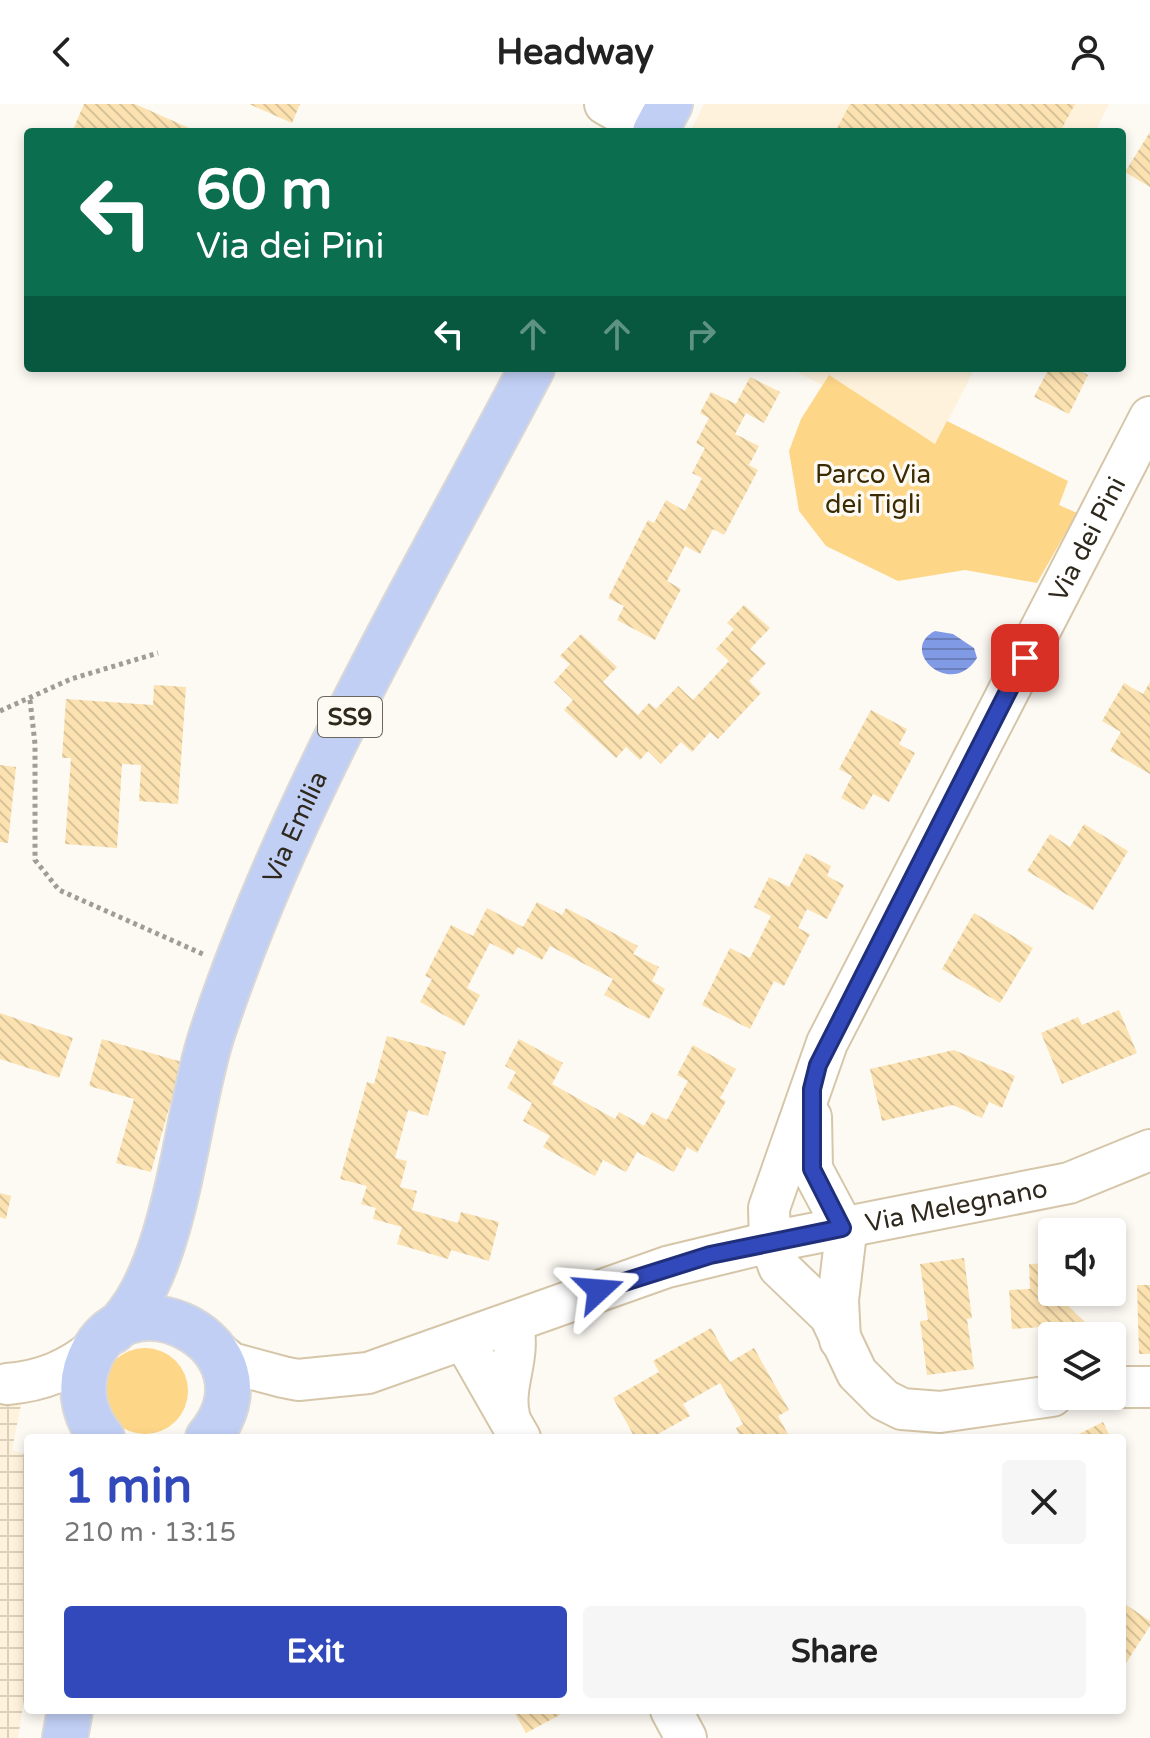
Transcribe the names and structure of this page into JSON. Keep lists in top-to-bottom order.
{
  "streets": {
    "main road": ["SS9", "Via Emilia"],
    "street": ["Via dei Pini", "Via Melegnano"]
  },
  "crossings": [
    ["Via dei Pini", "Via Melegnano"],
    ["Via Emilia", "Via Melegnano"]
  ],
  "parks": ["Parco Via dei Tigli"],
  "page": {
    "header": "Headway",
    "turn": ["60 m", "Via dei Pini"],
    "heading": ["1 min", "210 m · 13:15"],
    "buttons": ["Exit", "Share"]
  }
}
